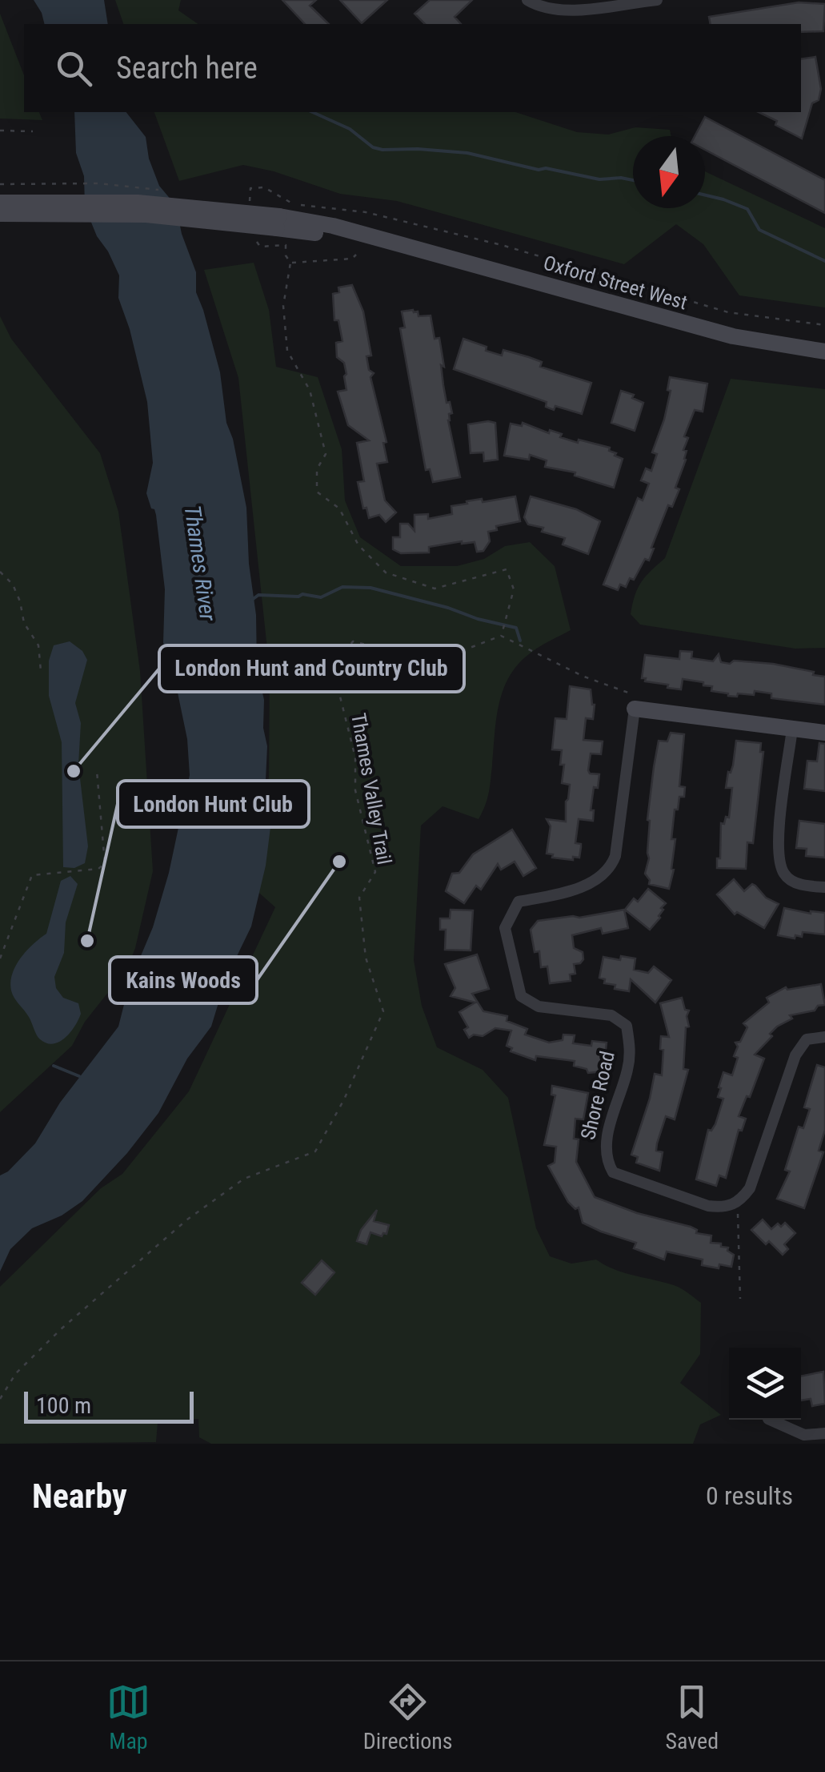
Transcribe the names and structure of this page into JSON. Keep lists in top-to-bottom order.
{
  "streets": {
    "main road": ["Oxford Street West", "Shore Road"],
    "path": ["Thames Valley Trail"]
  },
  "water": ["Thames River"],
  "places": ["London Hunt and Country Club", "Kains Woods", "London Hunt Club"],
  "scale_bar": "100 m",
  "north": "bottom",
  "page": {
    "search": "Search here",
    "scale": "100 m",
    "heading": ["Nearby", "0 results"],
    "nav": ["Map", "Directions", "Saved"]
  }
}
